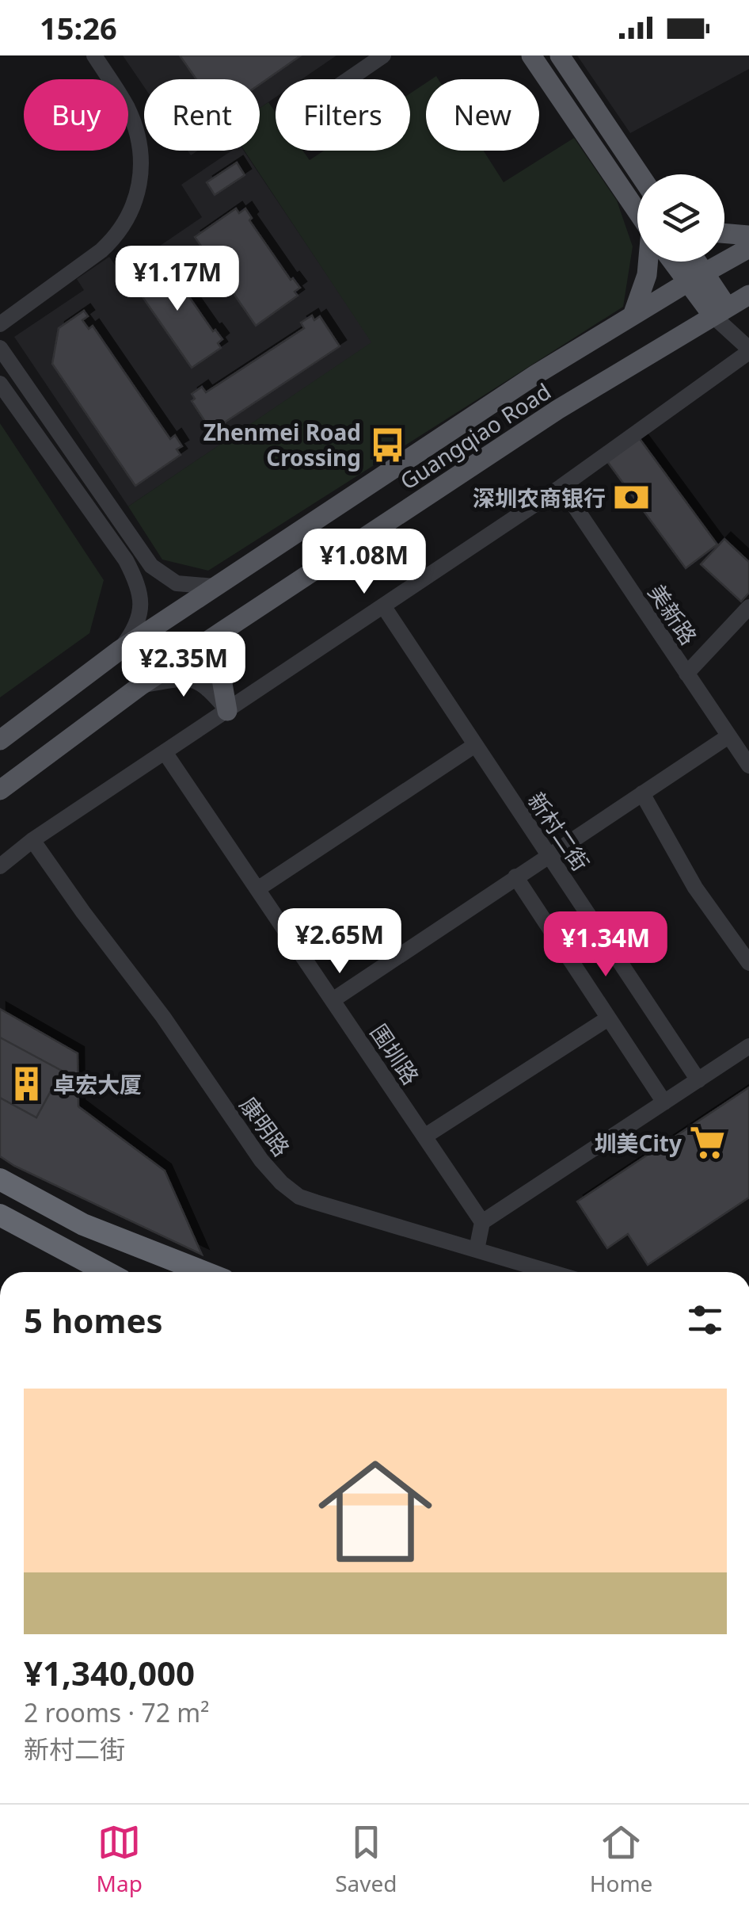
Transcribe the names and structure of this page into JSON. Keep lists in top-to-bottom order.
{
  "streets": {
    "main road": ["Guangqiao Road"],
    "street": [
      "美新路",
      "新村二街",
      "围圳路",
      "康明路"
    ]
  },
  "places": {
    "bus stop": ["Zhenmei Road Crossing"],
    "bank": ["深圳农商银行"],
    "building": ["卓宏大厦"],
    "supermarket": ["圳美City"]
  },
  "page": {
    "status": "15:26",
    "chip": [
      "Buy",
      "Rent",
      "Filters",
      "New"
    ],
    "price": [
      "¥1.17M",
      "¥1.08M",
      "¥2.35M",
      "¥2.65M",
      "¥1.34M"
    ],
    "heading": "5 homes",
    "list": [
      {
        "name": "¥1,340,000",
        "note": "2 rooms · 72 m² · 新村二街"
      }
    ],
    "tabs": ["Map", "Saved", "Home"]
  }
}
